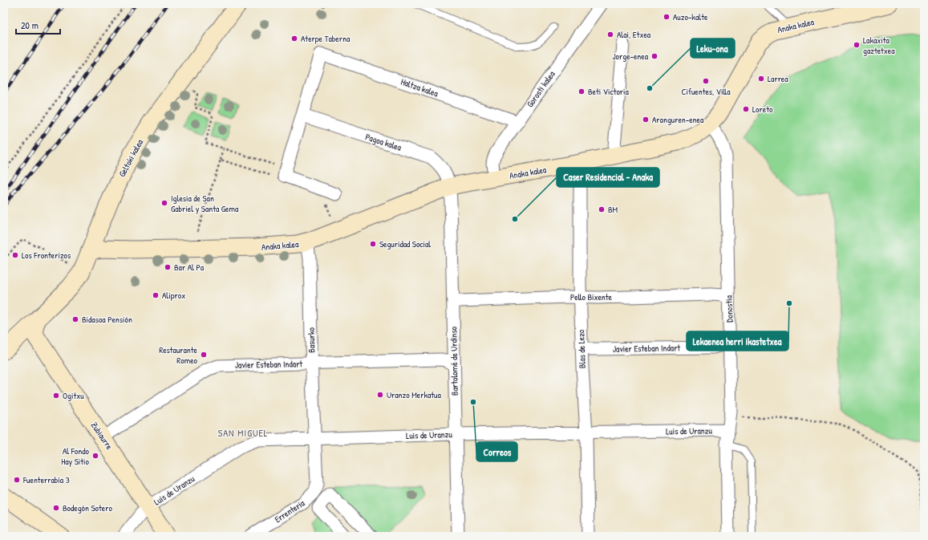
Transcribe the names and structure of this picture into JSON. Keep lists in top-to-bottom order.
{
  "streets": {
    "street": [
      "Anaka kalea",
      "Haltza kalea",
      "Gorosti kalea",
      "Pagoa kalea",
      "Geltoki kalea",
      "Pello Bixente",
      "Donostia",
      "Basurko",
      "Javier Esteban Indart",
      "Blas de Lezo",
      "Bartolomé de Urdinso",
      "Luis de Uranzu",
      "Zubiaurre",
      "Errenteria"
    ]
  },
  "crossings": [
    ["Anaka kalea", "Gorosti kalea"],
    ["Anaka kalea", "Pagoa kalea"],
    ["Anaka kalea", "Geltoki kalea"],
    ["Anaka kalea", "Donostia"],
    ["Anaka kalea", "Basurko"],
    ["Anaka kalea", "Blas de Lezo"],
    ["Anaka kalea", "Bartolomé de Urdinso"],
    ["Haltza kalea", "Gorosti kalea"],
    ["Haltza kalea", "Pagoa kalea"],
    ["Pagoa kalea", "Bartolomé de Urdinso"],
    ["Geltoki kalea", "Zubiaurre"],
    ["Pello Bixente", "Donostia"],
    ["Pello Bixente", "Blas de Lezo"],
    ["Pello Bixente", "Bartolomé de Urdinso"],
    ["Donostia", "Javier Esteban Indart"],
    ["Donostia", "Luis de Uranzu"],
    ["Basurko", "Javier Esteban Indart"],
    ["Basurko", "Luis de Uranzu"],
    ["Basurko", "Errenteria"],
    ["Javier Esteban Indart", "Blas de Lezo"],
    ["Javier Esteban Indart", "Bartolomé de Urdinso"],
    ["Javier Esteban Indart", "Zubiaurre"],
    ["Blas de Lezo", "Luis de Uranzu"],
    ["Bartolomé de Urdinso", "Luis de Uranzu"],
    ["Luis de Uranzu", "Zubiaurre"],
    ["Luis de Uranzu", "Errenteria"]
  ],
  "districts": ["SAN MIGUEL"],
  "places": [
    "Auzo-kalte",
    "Alai, Etxea",
    "Aterpe Taberna",
    "Lakaxita gaztetxea",
    "Jorge-enea",
    "Larrea",
    "Cifuentes, Villa",
    "Leku-ona",
    "Beti Victoria",
    "Loreto",
    "Aranguren-enea",
    "Iglesia de San Gabriel y Santa Gema",
    "BM",
    "Caser Residencial - Anaka",
    "Seguridad Social",
    "Los Fronterizos",
    "Bar Al Pa",
    "Aliprox",
    "Lekaenea herri ikastetxea",
    "Bidasoa Pensión",
    "Restaurante Romeo",
    "Uranzo Merkatua",
    "Ogitxu",
    "Correos",
    "Al Fondo Hay Sitio",
    "Fuenterrabía 3",
    "Bodegón Sotero"
  ],
  "scale_bar": "20 m"
}
